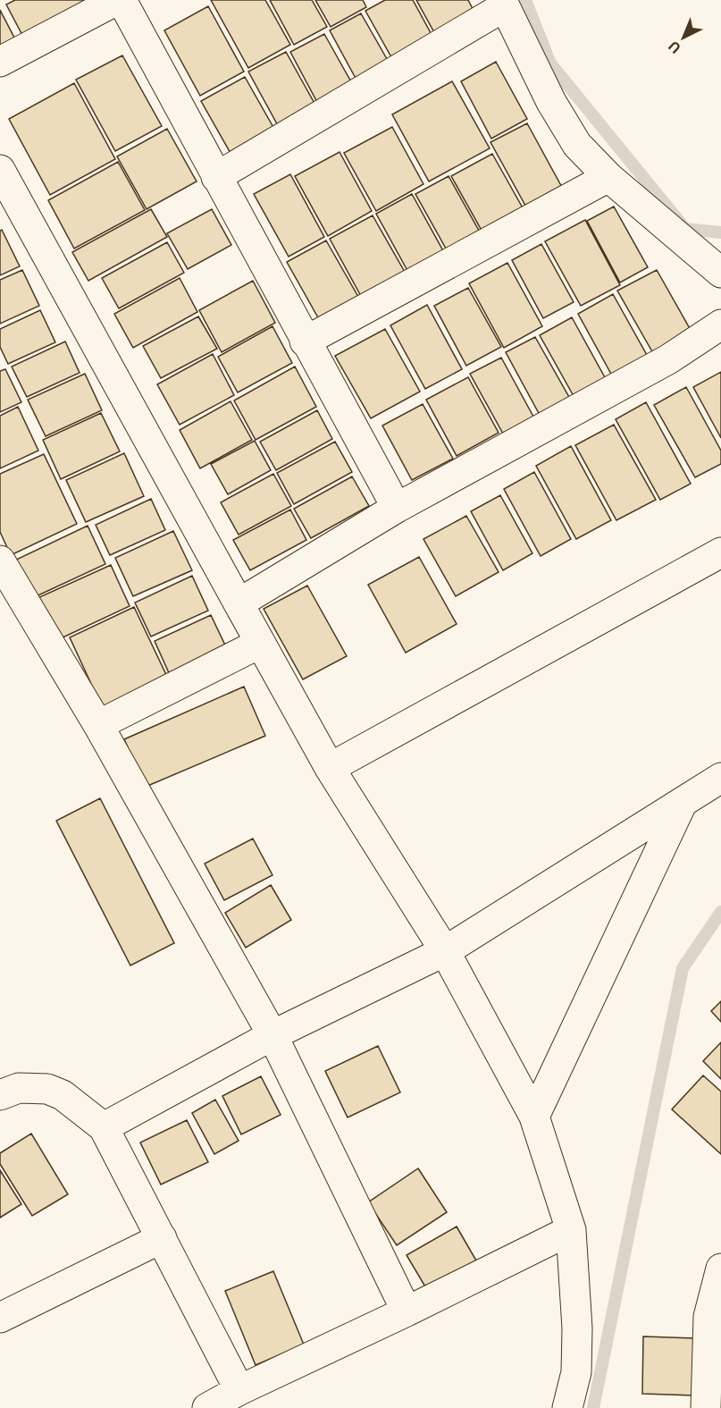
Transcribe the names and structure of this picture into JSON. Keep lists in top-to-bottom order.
{
  "north": "bottom left"
}
